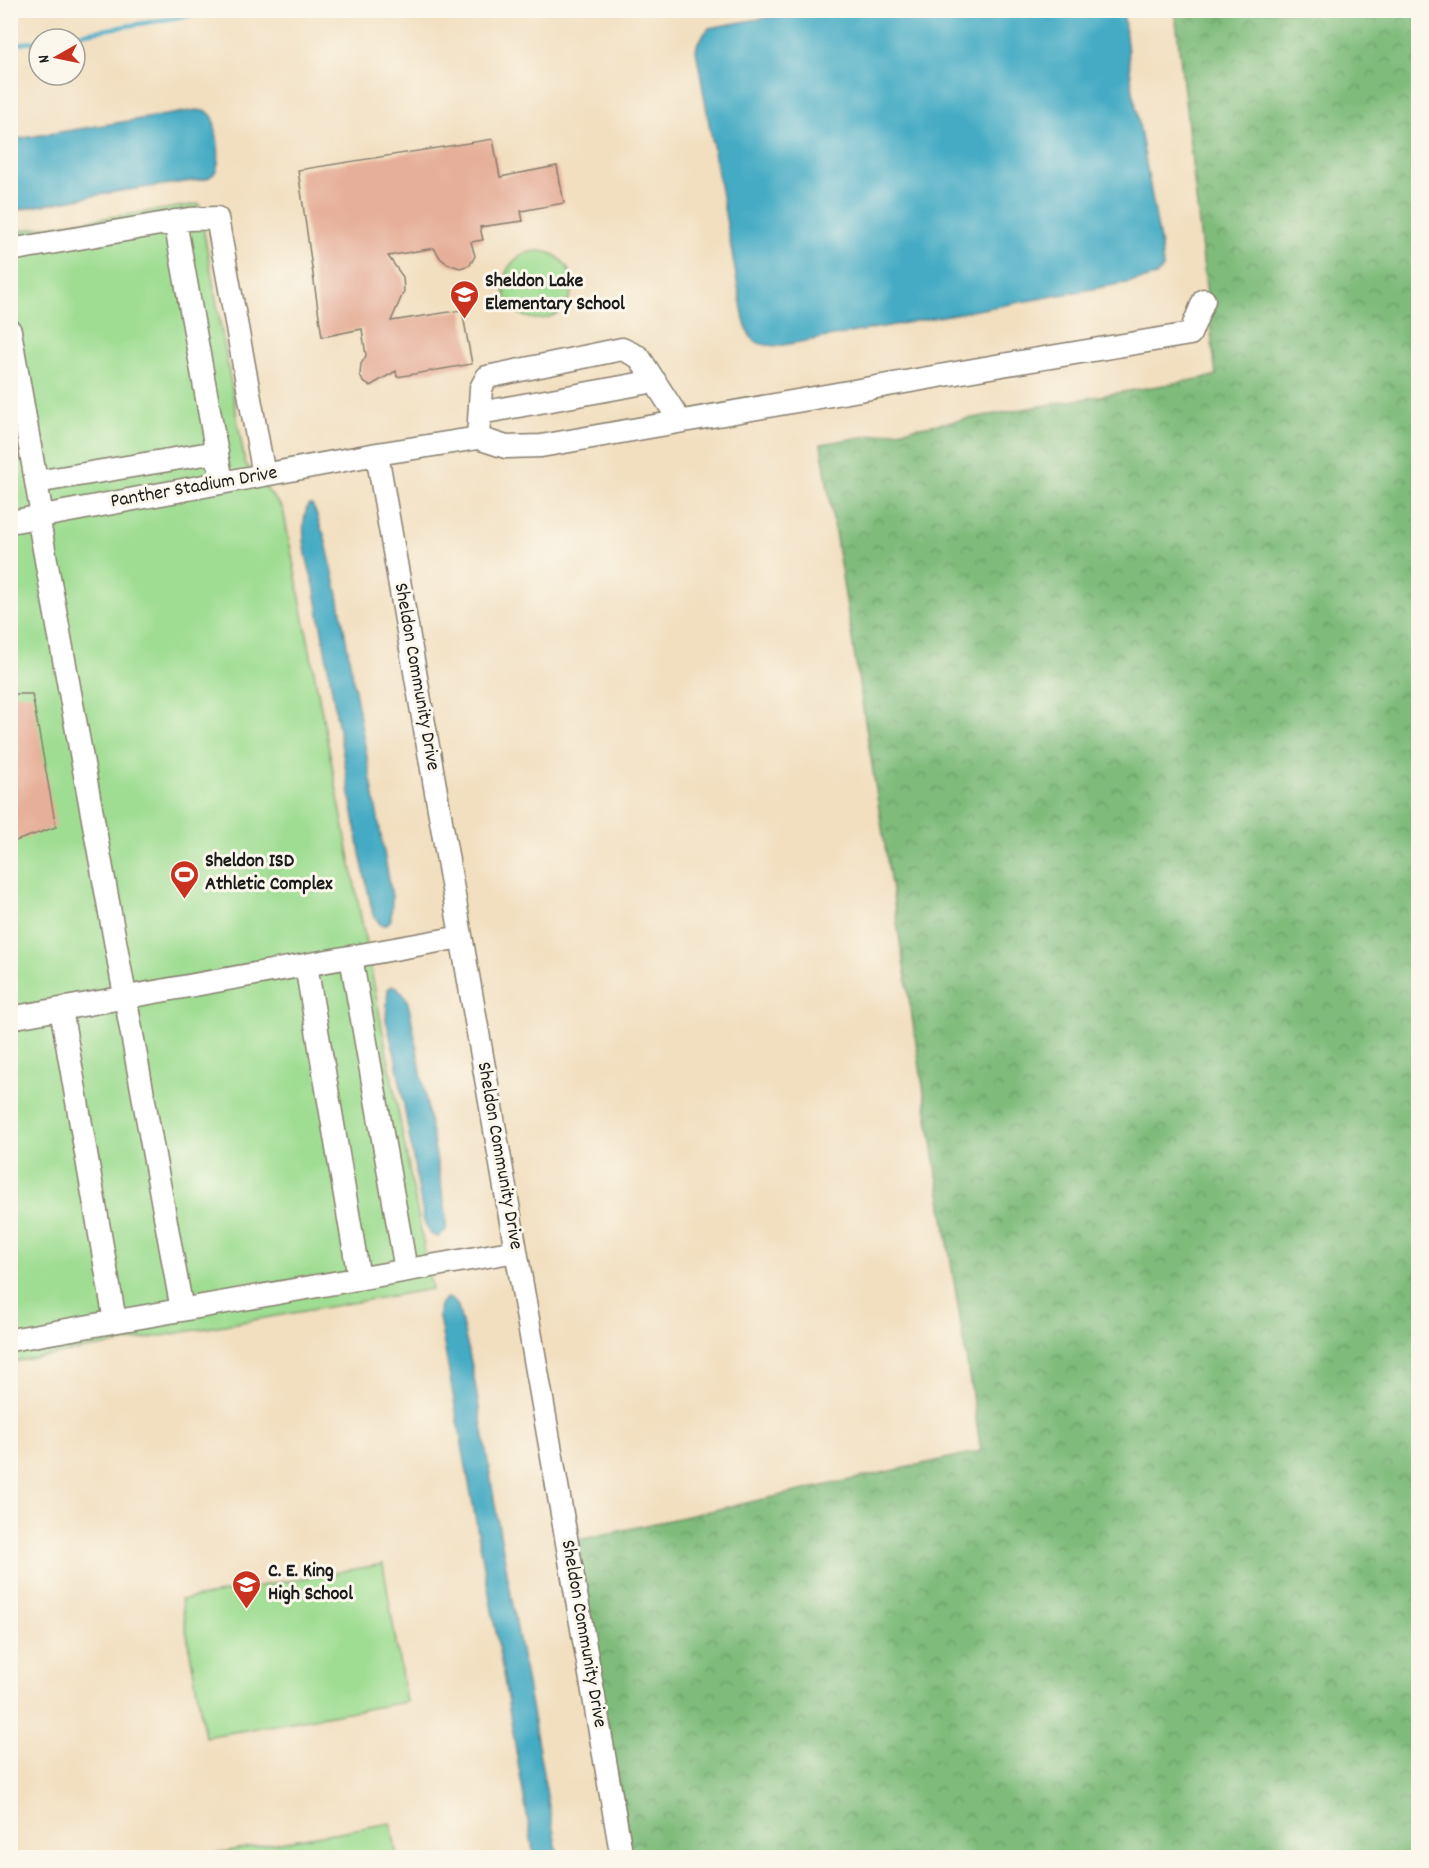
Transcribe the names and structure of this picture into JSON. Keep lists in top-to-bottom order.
{
  "streets": {
    "street": ["Panther Stadium Drive", "Sheldon Community Drive"]
  },
  "crossings": [
    ["Panther Stadium Drive", "Sheldon Community Drive"]
  ],
  "places": {
    "school or university": ["Sheldon Lake Elementary School", "C. E. King High School"],
    "sports": ["Sheldon ISD Athletic Complex"]
  },
  "north": "left"
}
